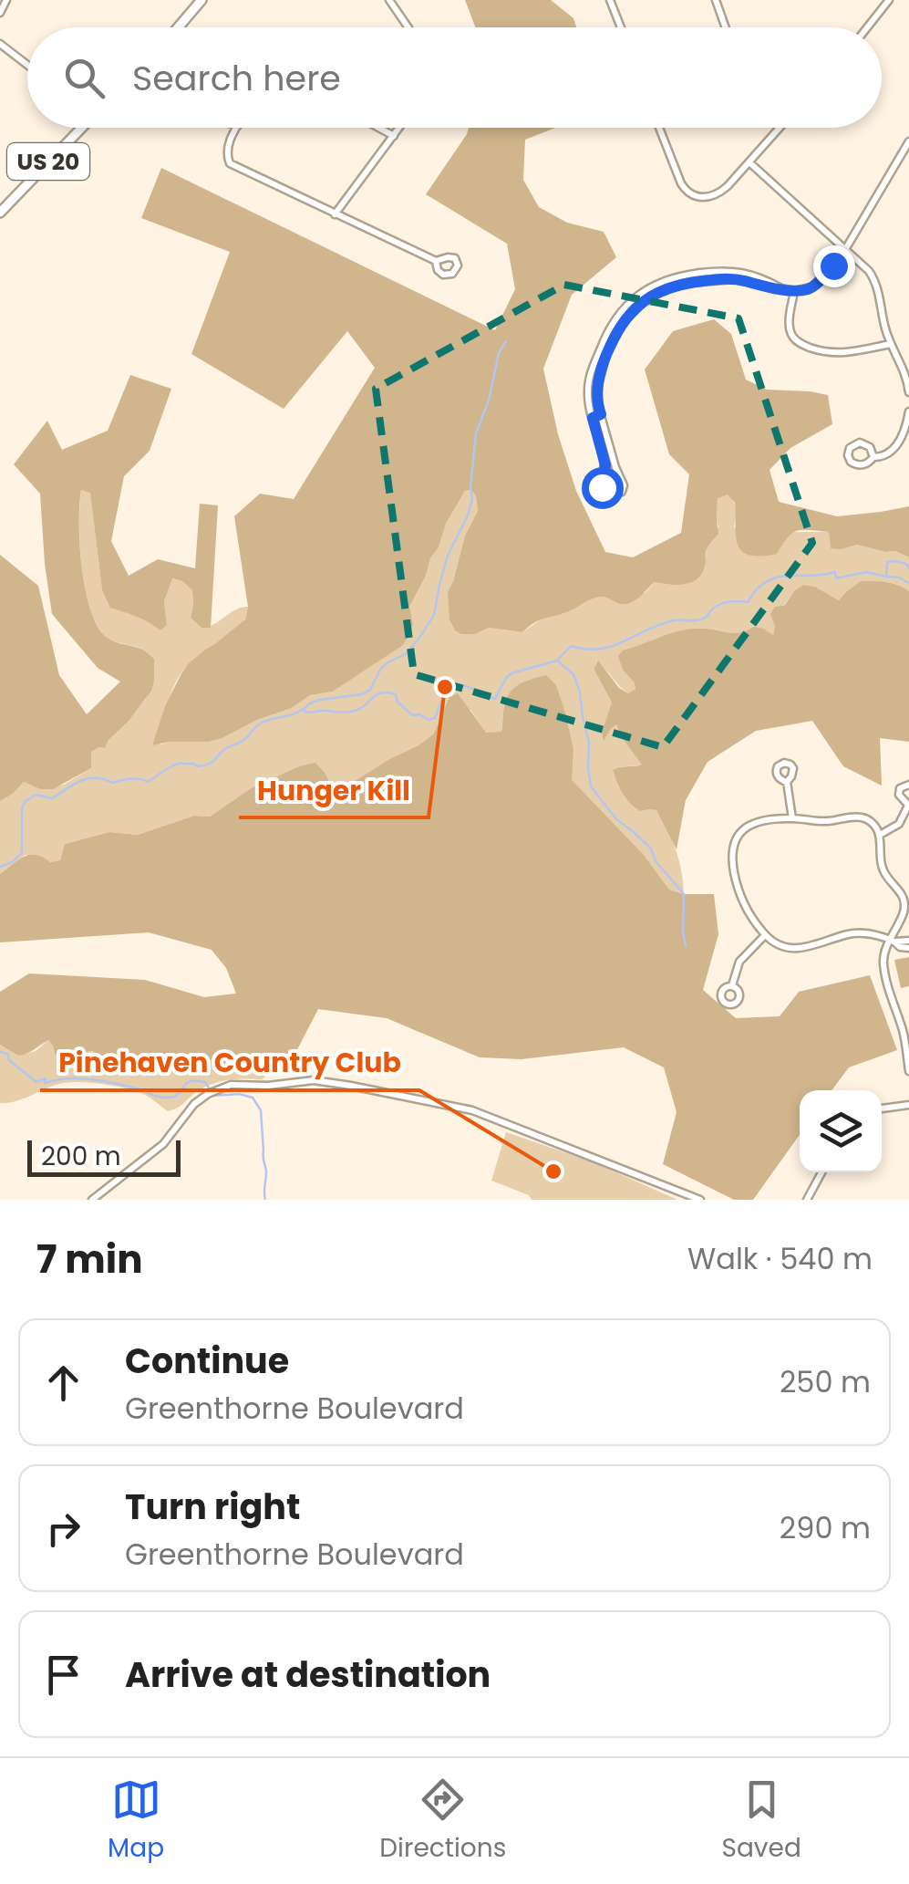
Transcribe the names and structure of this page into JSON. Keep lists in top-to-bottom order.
{
  "streets": {
    "main road": ["US 20"]
  },
  "places": ["Hunger Kill", "Pinehaven Country Club"],
  "scale_bar": "200 m",
  "page": {
    "search": "Search here",
    "scale": "200 m",
    "heading": ["7 min", "Walk · 540 m"],
    "list": [
      ["Continue", "Greenthorne Boulevard", "250 m"],
      ["Turn right", "Greenthorne Boulevard", "290 m"],
      "Arrive at destination"
    ],
    "nav": ["Map", "Directions", "Saved"]
  }
}
